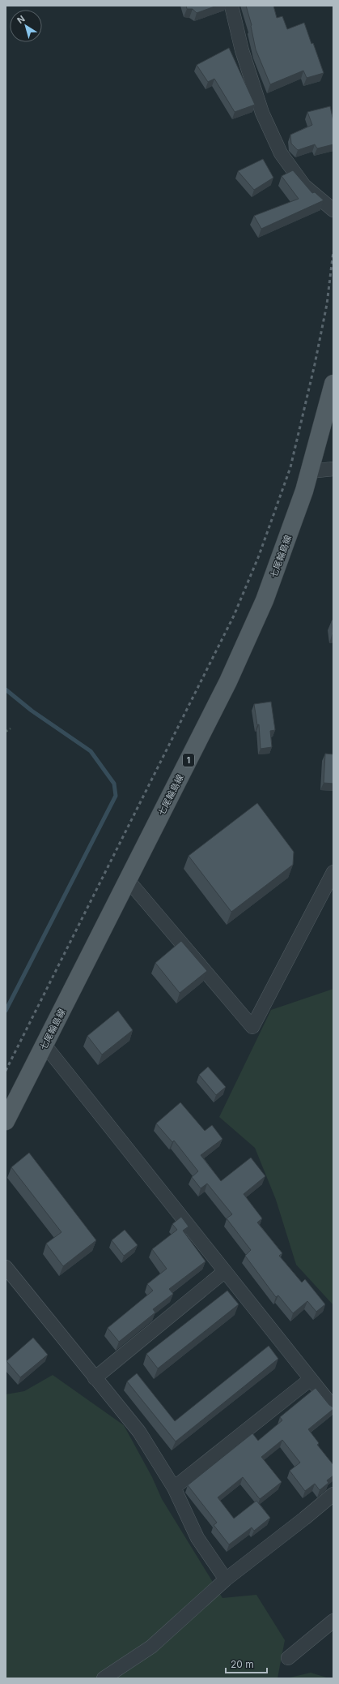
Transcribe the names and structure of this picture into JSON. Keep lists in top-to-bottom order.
{
  "streets": {
    "main road": ["七尾輪島線", "1"]
  },
  "scale_bar": "20 m",
  "north": "top left"
}
